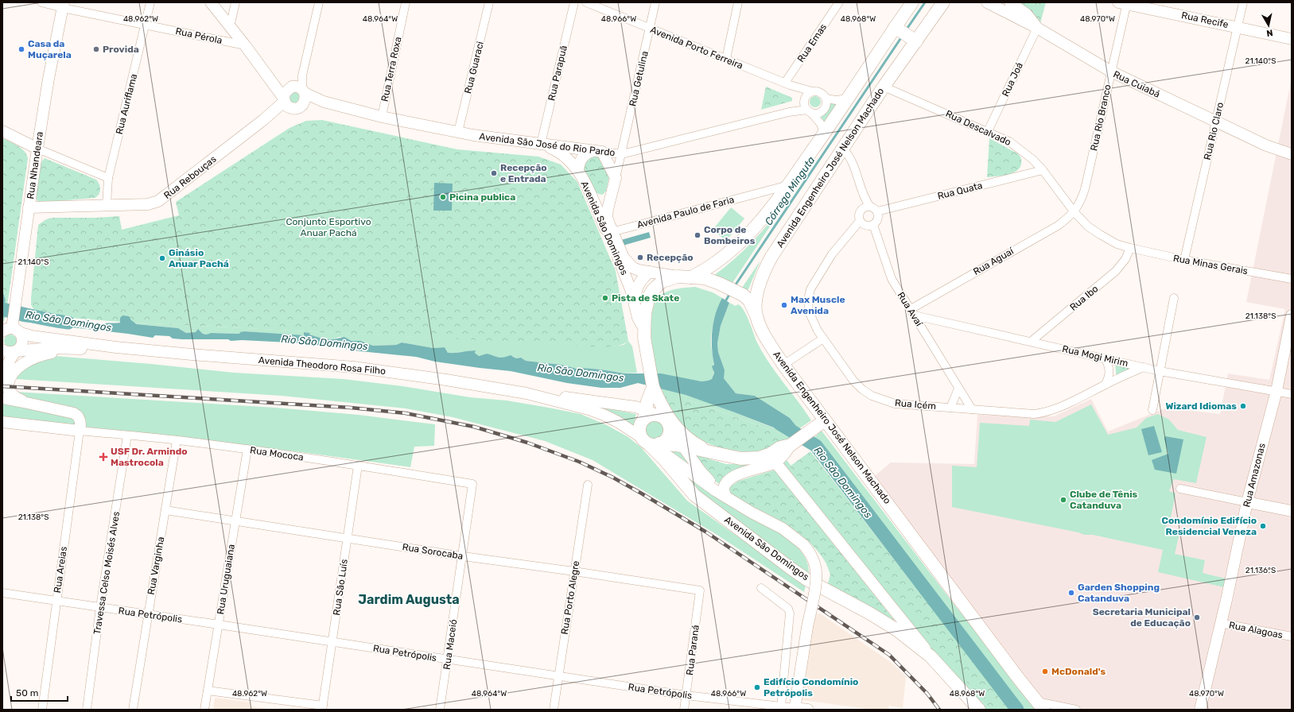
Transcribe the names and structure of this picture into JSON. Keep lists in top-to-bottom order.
{
  "streets": {
    "main road": [
      "Rua Recife",
      "Rua Cuiabá",
      "Avenida São José do Rio Pardo",
      "Rua Nhandeara",
      "Avenida Engenheiro José Nelson Machado",
      "Rua Rebouças",
      "Avenida São Domingos",
      "Avenida Theodoro Rosa Filho",
      "Rua Mococa",
      "Rua Amazonas",
      "Rua Petrópolis"
    ],
    "street": [
      "Rua Pérola",
      "Rua Emas",
      "Avenida Porto Ferreira",
      "Rua Guaraci",
      "Rua Terra Roxa",
      "Rua Parapuã",
      "Rua Getulina",
      "Rua Joá",
      "Rua Auriflama",
      "Rua Rio Branco",
      "Rua Descalvado",
      "Rua Rio Claro",
      "Rua Quata",
      "Avenida Paulo de Faria",
      "Rua Aguaí",
      "Rua Minas Gerais",
      "Rua Ibo",
      "Rua Avaí",
      "Rua Mogi Mirim",
      "Rua Icém",
      "Rua Sorocaba",
      "Rua Varginha",
      "Rua Areias",
      "Travessa Celso Moisés Alves",
      "Rua Uruguaiana",
      "Rua São Luís",
      "Rua Porto Alegre",
      "Rua Alagoas",
      "Rua Maceió",
      "Rua Paraná"
    ]
  },
  "crossings": [
    ["Rua Recife", "Rua Rio Branco"],
    ["Rua Recife", "Rua Rio Claro"],
    ["Rua Pérola", "Rua Auriflama"],
    ["Rua Pérola", "Avenida São José do Rio Pardo"],
    ["Rua Pérola", "Rua Nhandeara"],
    ["Rua Emas", "Avenida Porto Ferreira"],
    ["Avenida Porto Ferreira", "Rua Getulina"],
    ["Avenida Porto Ferreira", "Avenida São José do Rio Pardo"],
    ["Avenida Porto Ferreira", "Avenida Engenheiro José Nelson Machado"],
    ["Rua Guaraci", "Avenida São José do Rio Pardo"],
    ["Rua Terra Roxa", "Avenida São José do Rio Pardo"],
    ["Rua Parapuã", "Avenida São José do Rio Pardo"],
    ["Rua Parapuã", "Avenida São Domingos"],
    ["Rua Getulina", "Avenida São José do Rio Pardo"],
    ["Rua Getulina", "Avenida São Domingos"],
    ["Rua Joá", "Rua Cuiabá"],
    ["Rua Joá", "Rua Descalvado"],
    ["Rua Cuiabá", "Rua Rio Branco"],
    ["Rua Cuiabá", "Rua Rio Claro"],
    ["Rua Auriflama", "Rua Rebouças"],
    ["Rua Rio Branco", "Rua Descalvado"],
    ["Rua Rio Branco", "Rua Aguaí"],
    ["Rua Descalvado", "Avenida Engenheiro José Nelson Machado"],
    ["Rua Descalvado", "Rua Quata"],
    ["Rua Descalvado", "Rua Aguaí"],
    ["Rua Descalvado", "Rua Minas Gerais"],
    ["Rua Descalvado", "Rua Ibo"],
    ["Rua Rio Claro", "Rua Minas Gerais"],
    ["Avenida São José do Rio Pardo", "Rua Rebouças"],
    ["Avenida São José do Rio Pardo", "Avenida São Domingos"],
    ["Rua Nhandeara", "Rua Rebouças"],
    ["Rua Nhandeara", "Avenida Theodoro Rosa Filho"],
    ["Avenida Engenheiro José Nelson Machado", "Avenida Paulo de Faria"],
    ["Rua Quata", "Rua Avaí"],
    ["Rua Quata", "Rua Icém"],
    ["Avenida Paulo de Faria", "Avenida São Domingos"],
    ["Avenida São Domingos", "Avenida Theodoro Rosa Filho"],
    ["Rua Aguaí", "Rua Avaí"],
    ["Rua Aguaí", "Rua Mogi Mirim"],
    ["Rua Minas Gerais", "Rua Ibo"],
    ["Rua Ibo", "Rua Mogi Mirim"],
    ["Rua Avaí", "Rua Mogi Mirim"],
    ["Rua Avaí", "Rua Icém"],
    ["Rua Mogi Mirim", "Rua Icém"],
    ["Rua Mogi Mirim", "Rua Amazonas"],
    ["Avenida Theodoro Rosa Filho", "Rua Petrópolis"],
    ["Rua Mococa", "Rua Varginha"],
    ["Rua Mococa", "Rua Areias"],
    ["Rua Mococa", "Travessa Celso Moisés Alves"],
    ["Rua Mococa", "Rua Uruguaiana"],
    ["Rua Mococa", "Rua São Luís"],
    ["Rua Mococa", "Rua Maceió"],
    ["Rua Amazonas", "Rua Alagoas"],
    ["Rua Sorocaba", "Rua Varginha"],
    ["Rua Sorocaba", "Rua Uruguaiana"],
    ["Rua Sorocaba", "Rua São Luís"],
    ["Rua Sorocaba", "Rua Porto Alegre"],
    ["Rua Sorocaba", "Rua Maceió"],
    ["Rua Sorocaba", "Rua Paraná"],
    ["Rua Varginha", "Rua Petrópolis"],
    ["Rua Areias", "Rua Petrópolis"],
    ["Travessa Celso Moisés Alves", "Rua Petrópolis"],
    ["Rua Uruguaiana", "Rua Petrópolis"],
    ["Rua São Luís", "Rua Petrópolis"],
    ["Rua Porto Alegre", "Rua Petrópolis"],
    ["Rua Petrópolis", "Rua Maceió"],
    ["Rua Petrópolis", "Rua Paraná"]
  ],
  "districts": ["Jardim Augusta"],
  "water": ["Córrego Minguta", "Rio São Domingos"],
  "parks": ["Conjunto Esportivo Anuar Pachá"],
  "places": {
    "other": [
      "Casa da Muçarela",
      "Provida",
      "Recepção e Entrada",
      "Picina publica",
      "Corpo de Bombeiros",
      "Recepção",
      "Ginásio Anuar Pachá",
      "Pista de Skate",
      "Max Muscle Avenida",
      "Wizard Idiomas",
      "Clube de Tênis Catanduva",
      "Condomínio Edifício Residencial Veneza",
      "Garden Shopping Catanduva",
      "Secretaria Municipal de Educação",
      "McDonald's",
      "Edifício Condomínio Petrópolis"
    ],
    "health": ["USF Dr. Armindo Mastrocola"]
  },
  "scale_bar": "50 m",
  "north": "bottom",
  "coordinates": [
    "48.962°W",
    "48.964°W",
    "48.966°W",
    "48.968°W",
    "48.970°W",
    "21.140°S",
    "21.138°S",
    "21.136°S"
  ]
}
